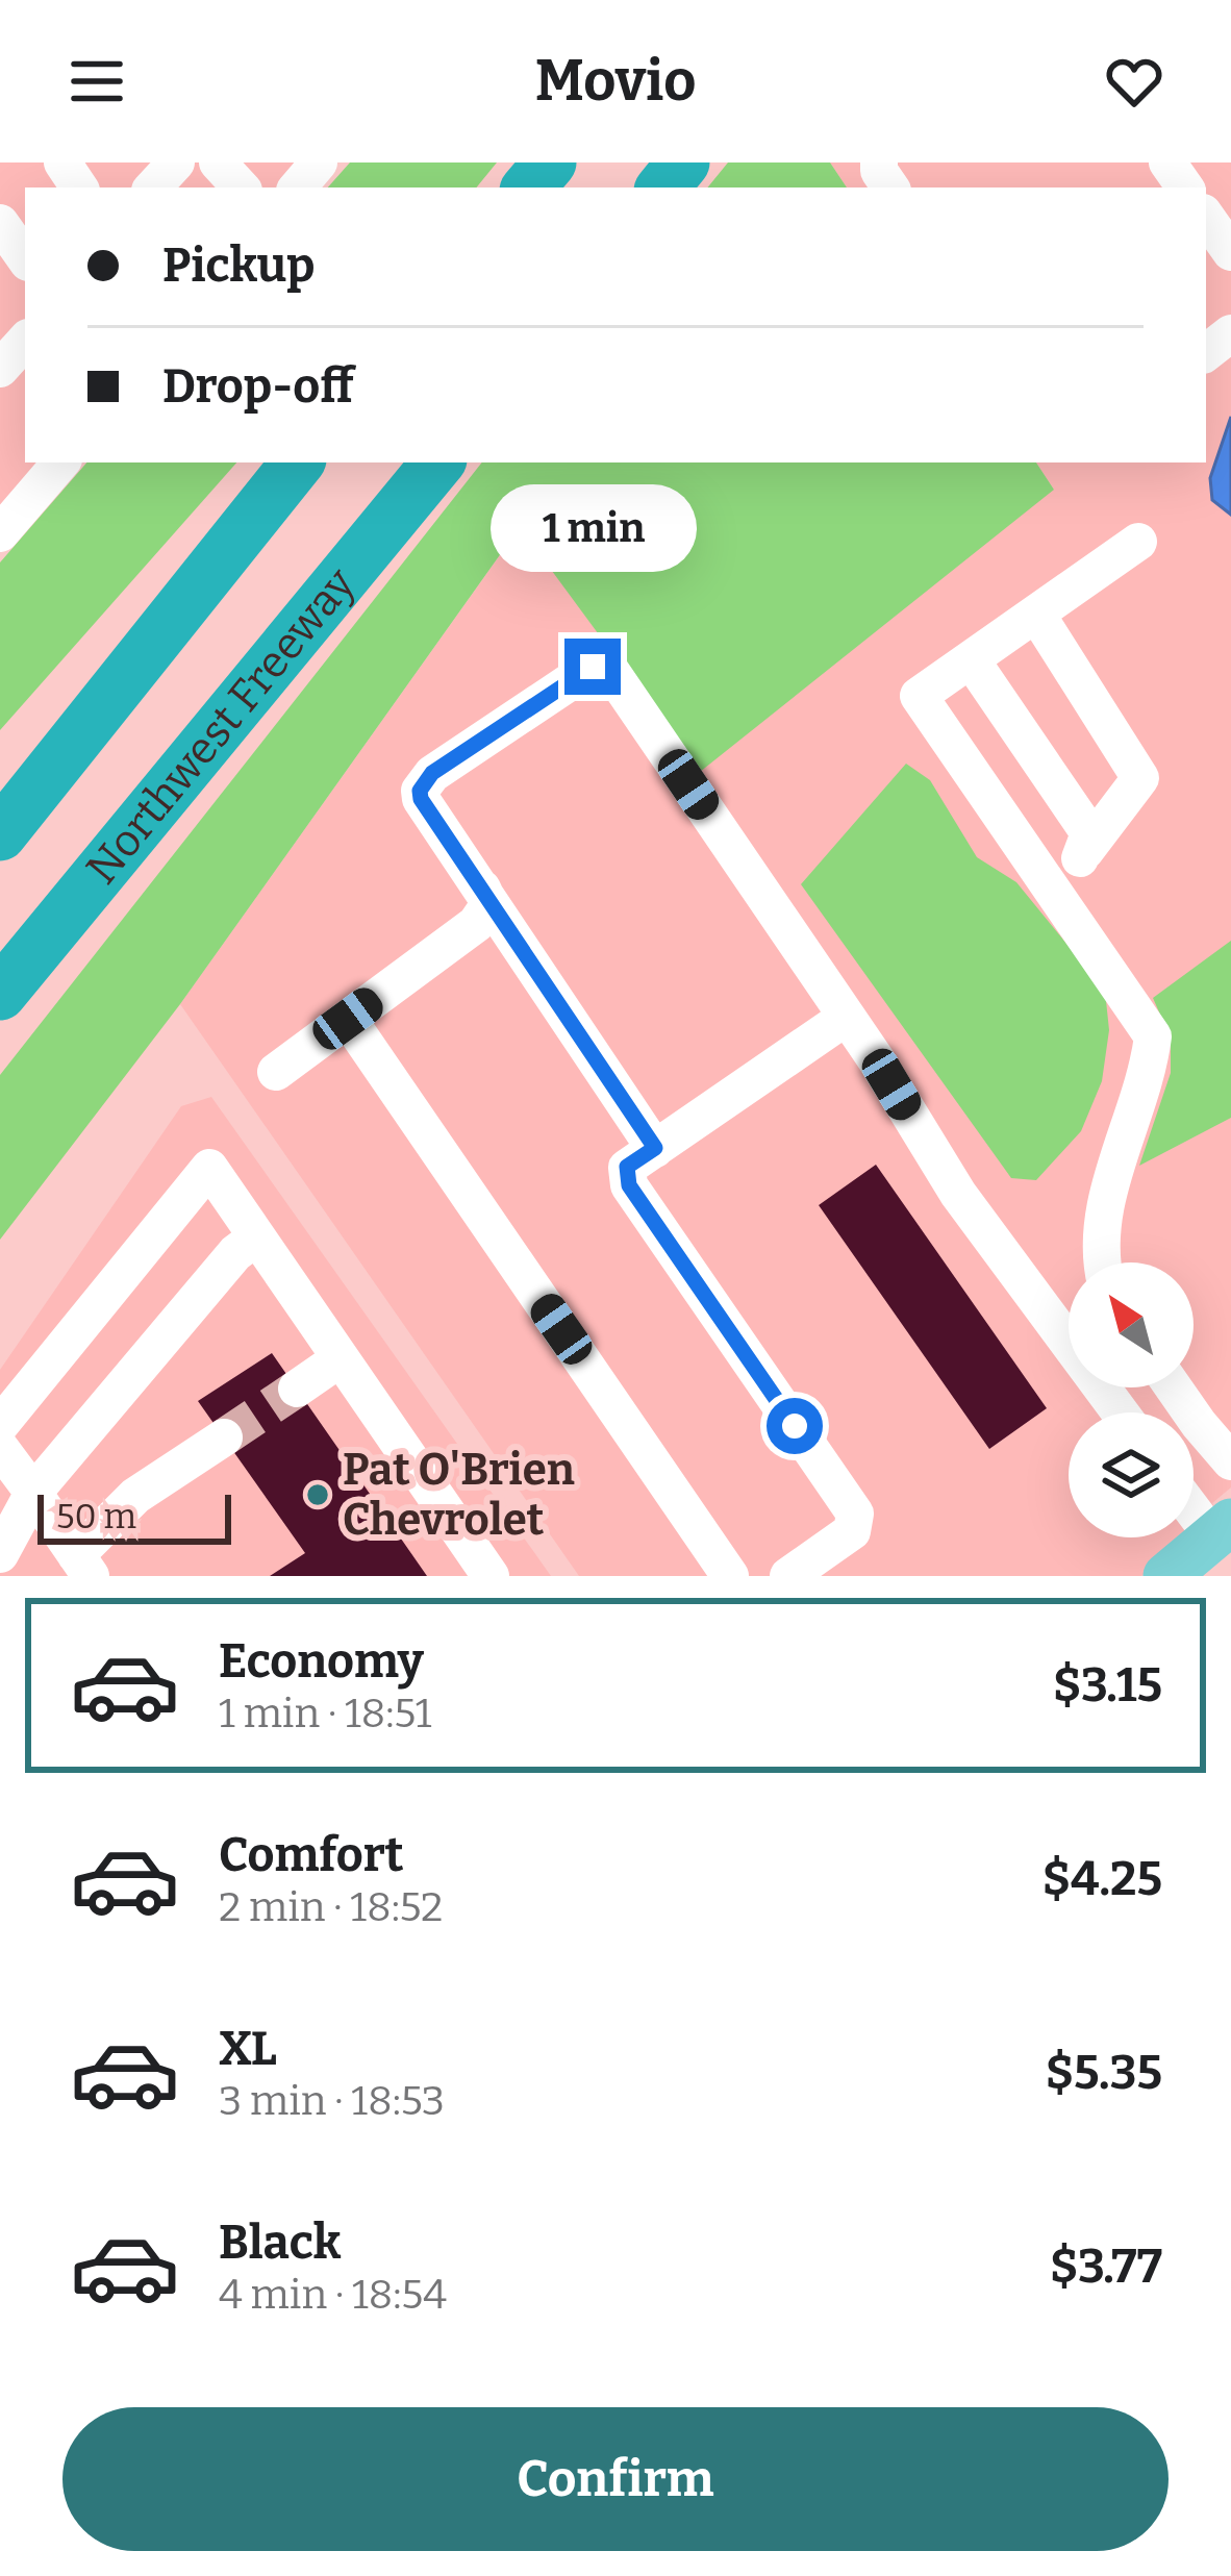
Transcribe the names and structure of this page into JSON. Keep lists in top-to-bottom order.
{
  "streets": {
    "highway": ["Northwest Freeway"]
  },
  "places": ["Pat O'Brien Chevrolet"],
  "scale_bar": "50 m",
  "north": "top left",
  "page": {
    "header": "Movio",
    "banner": ["Pickup", "Drop-off"],
    "bubble": "1 min",
    "scale": "50 m",
    "list": [
      {
        "name": "Economy",
        "note": "1 min · 18:51",
        "value": "$3.15"
      },
      {
        "name": "Comfort",
        "note": "2 min · 18:52",
        "value": "$4.25"
      },
      {
        "name": "XL",
        "note": "3 min · 18:53",
        "value": "$5.35"
      },
      {
        "name": "Black",
        "note": "4 min · 18:54",
        "value": "$3.77"
      }
    ],
    "buttons": "Confirm"
  }
}
